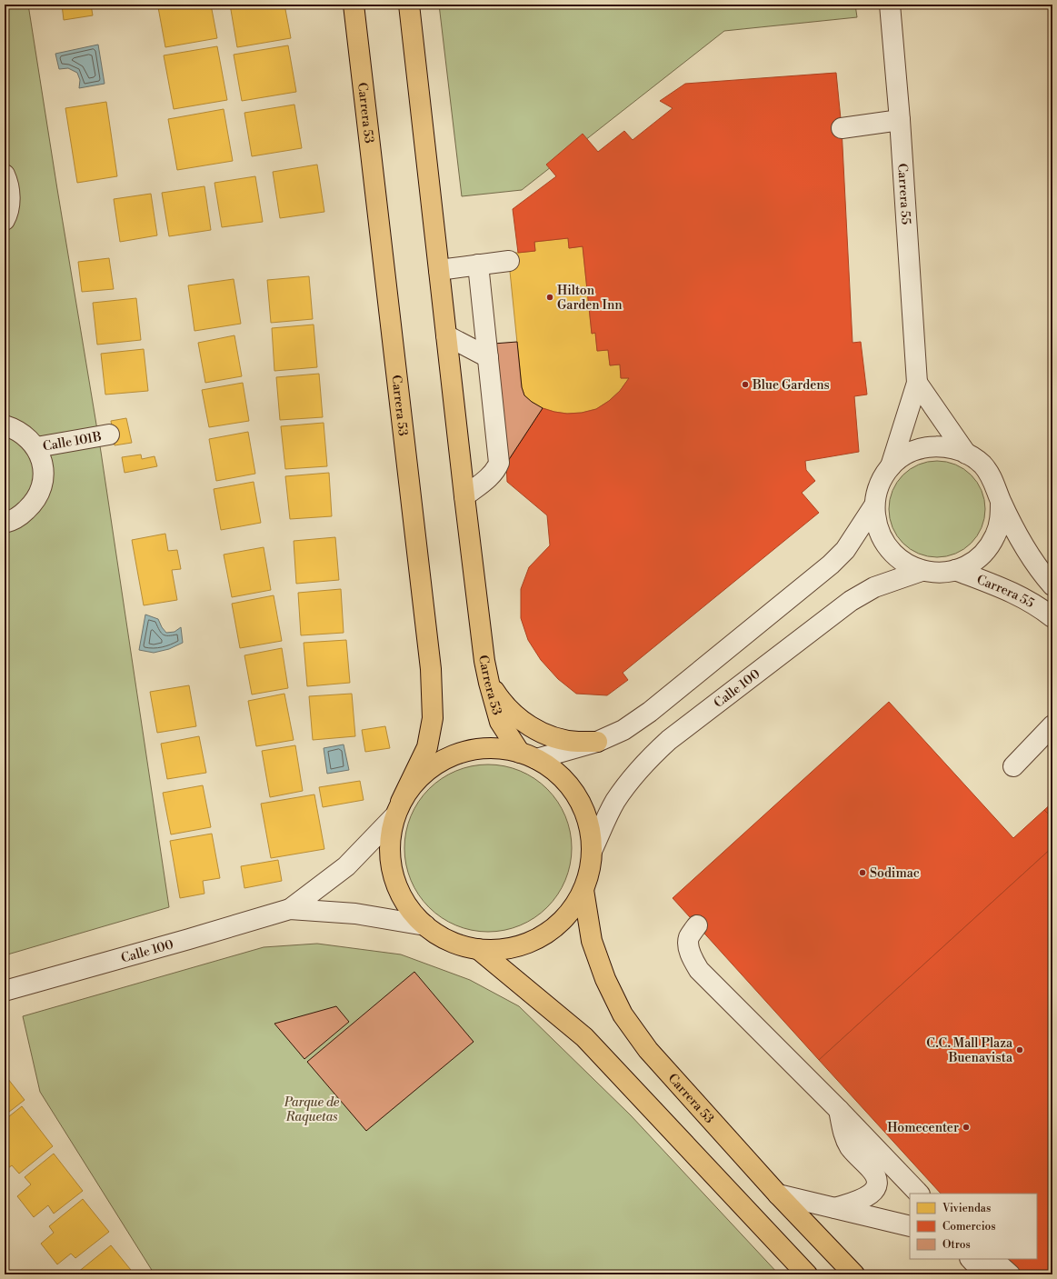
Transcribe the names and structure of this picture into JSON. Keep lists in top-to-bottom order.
{
  "streets": {
    "main road": ["Carrera 53"],
    "street": ["Carrera 55", "Calle 101B", "Calle 100"]
  },
  "crossings": [
    ["Carrera 53", "Calle 100"],
    ["Carrera 55", "Calle 100"]
  ],
  "parks": ["Parque de Raquetas"],
  "places": [
    "Hilton Garden Inn",
    "Blue Gardens",
    "Sodimac",
    "C.C. Mall Plaza Buenavista",
    "Homecenter"
  ],
  "legend": ["Viviendas", "Comercios", "Otros"]
}
